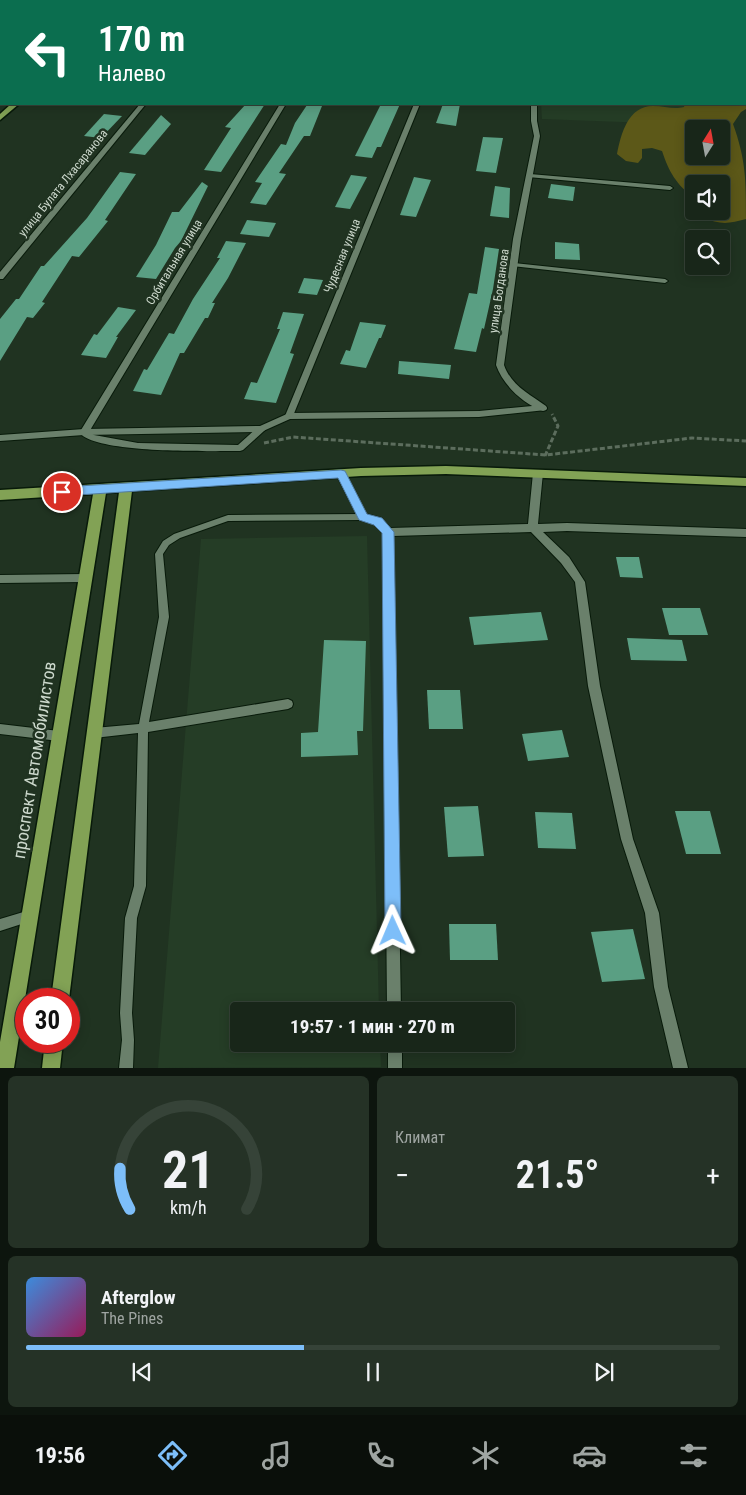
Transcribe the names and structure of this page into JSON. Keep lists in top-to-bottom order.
{
  "streets": {
    "main road": ["проспект Автомобилистов"],
    "street": [
      "улица Булата Лхасаранова",
      "Чудесная улица",
      "Орбитальная улица",
      "улица Богданова"
    ]
  },
  "north": "top",
  "page": {
    "turn": ["170 m", "Налево"],
    "limit": "30",
    "trip": "19:57 · 1 мин · 270 m",
    "tile": "Климат",
    "heat": ["−", "21.5°", "+"],
    "song": ["Afterglow", "The Pines"],
    "tabs": "19:56",
    "gauge": ["21", "km/h"]
  }
}
